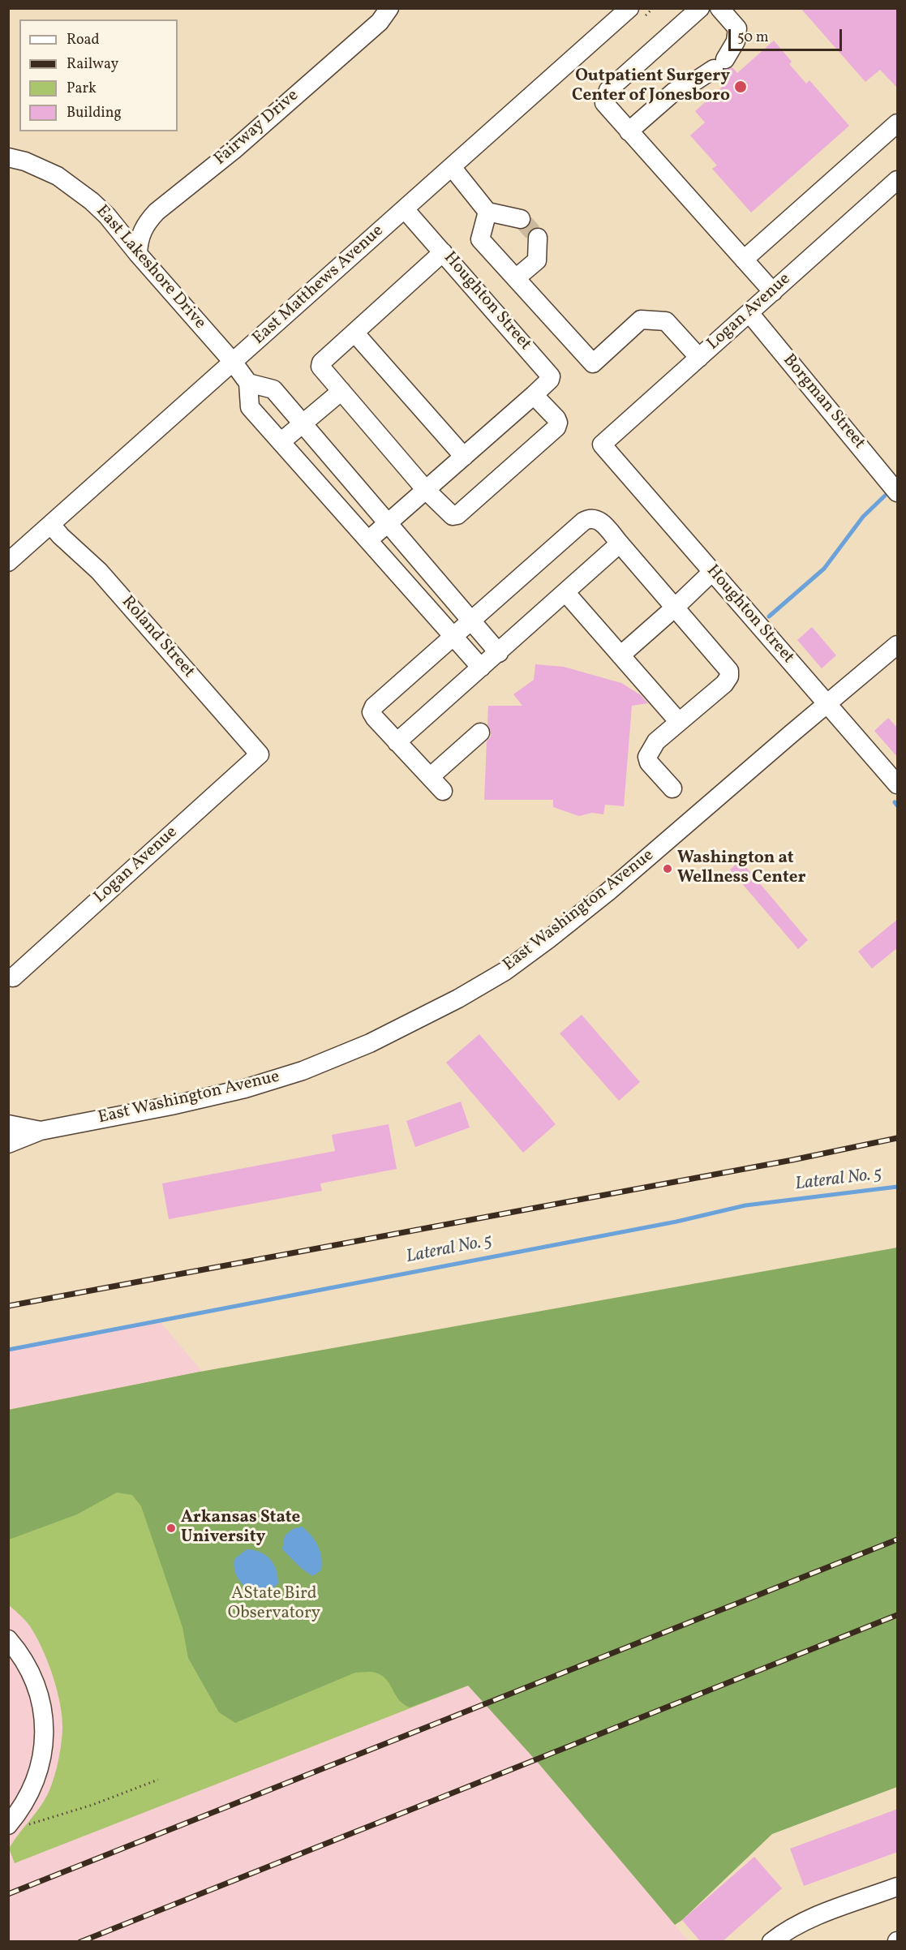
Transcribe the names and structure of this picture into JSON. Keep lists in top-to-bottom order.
{
  "streets": {
    "street": [
      "Fairway Drive",
      "East Lakeshore Drive",
      "East Matthews Avenue",
      "Houghton Street",
      "Logan Avenue",
      "Borgman Street",
      "Roland Street",
      "East Washington Avenue"
    ]
  },
  "crossings": [
    ["Fairway Drive", "East Lakeshore Drive"],
    ["East Lakeshore Drive", "East Matthews Avenue"],
    ["East Matthews Avenue", "Houghton Street"],
    ["East Matthews Avenue", "Roland Street"],
    ["Houghton Street", "Logan Avenue"],
    ["Houghton Street", "East Washington Avenue"],
    ["Logan Avenue", "Borgman Street"],
    ["Logan Avenue", "Roland Street"]
  ],
  "water": ["Lateral No. 5"],
  "parks": ["AState Bird Observatory"],
  "places": ["Outpatient Surgery Center of Jonesboro", "Washington at Wellness Center", "Arkansas State University"],
  "legend": [
    "Road",
    "Railway",
    "Park",
    "Building"
  ],
  "scale_bar": "50 m"
}
